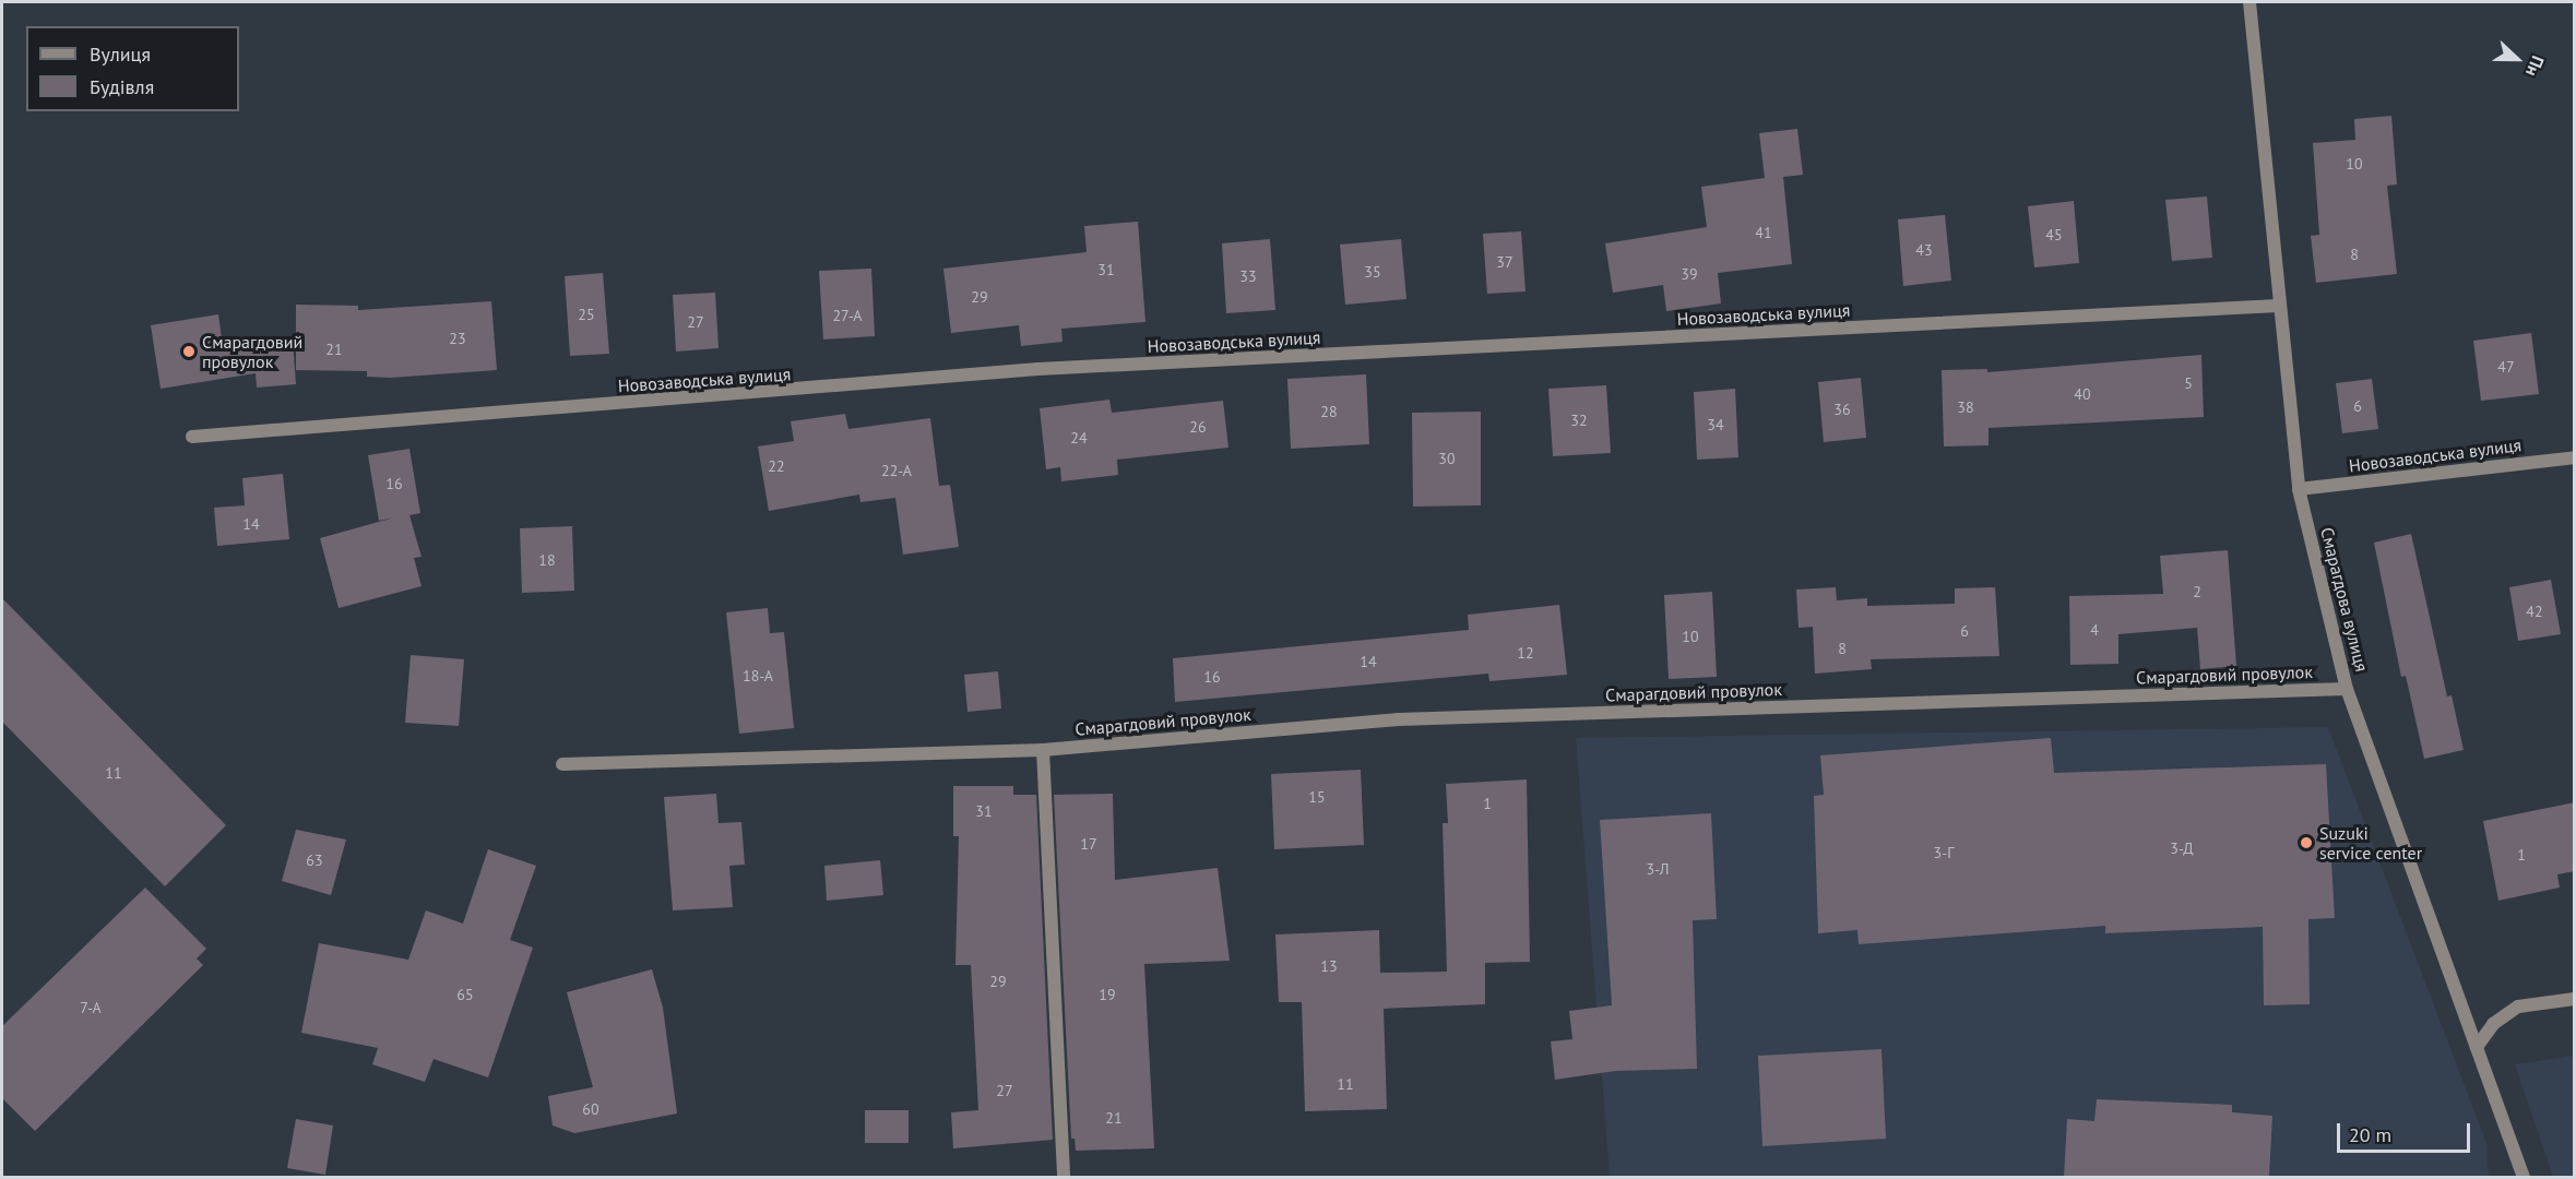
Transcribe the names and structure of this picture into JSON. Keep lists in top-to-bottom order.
{
  "streets": {
    "street": ["Новозаводська вулиця", "Смарагдова вулиця", "Смарагдовий провулок"]
  },
  "crossings": [
    ["Новозаводська вулиця", "Смарагдова вулиця"],
    ["Смарагдова вулиця", "Смарагдовий провулок"]
  ],
  "places": ["Смарагдовий провулок", "Suzuki service center"],
  "house_numbers": [
    "10",
    "41",
    "45",
    "43",
    "8",
    "37",
    "31",
    "35",
    "39",
    "33",
    "29",
    "25",
    "27-А",
    "27",
    "23",
    "21",
    "47",
    "5",
    "40",
    "6",
    "38",
    "36",
    "28",
    "32",
    "34",
    "26",
    "24",
    "30",
    "22",
    "22-А",
    "16",
    "14",
    "18",
    "2",
    "42",
    "4",
    "6",
    "10",
    "8",
    "12",
    "14",
    "18-А",
    "16",
    "11",
    "15",
    "1",
    "31",
    "17",
    "3-Д",
    "3-Г",
    "1",
    "63",
    "3-Л",
    "13",
    "29",
    "65",
    "19",
    "7-А",
    "11",
    "27",
    "60",
    "21"
  ],
  "legend": ["Вулиця", "Будівля"],
  "scale_bar": "20 m",
  "north": "right"
}
